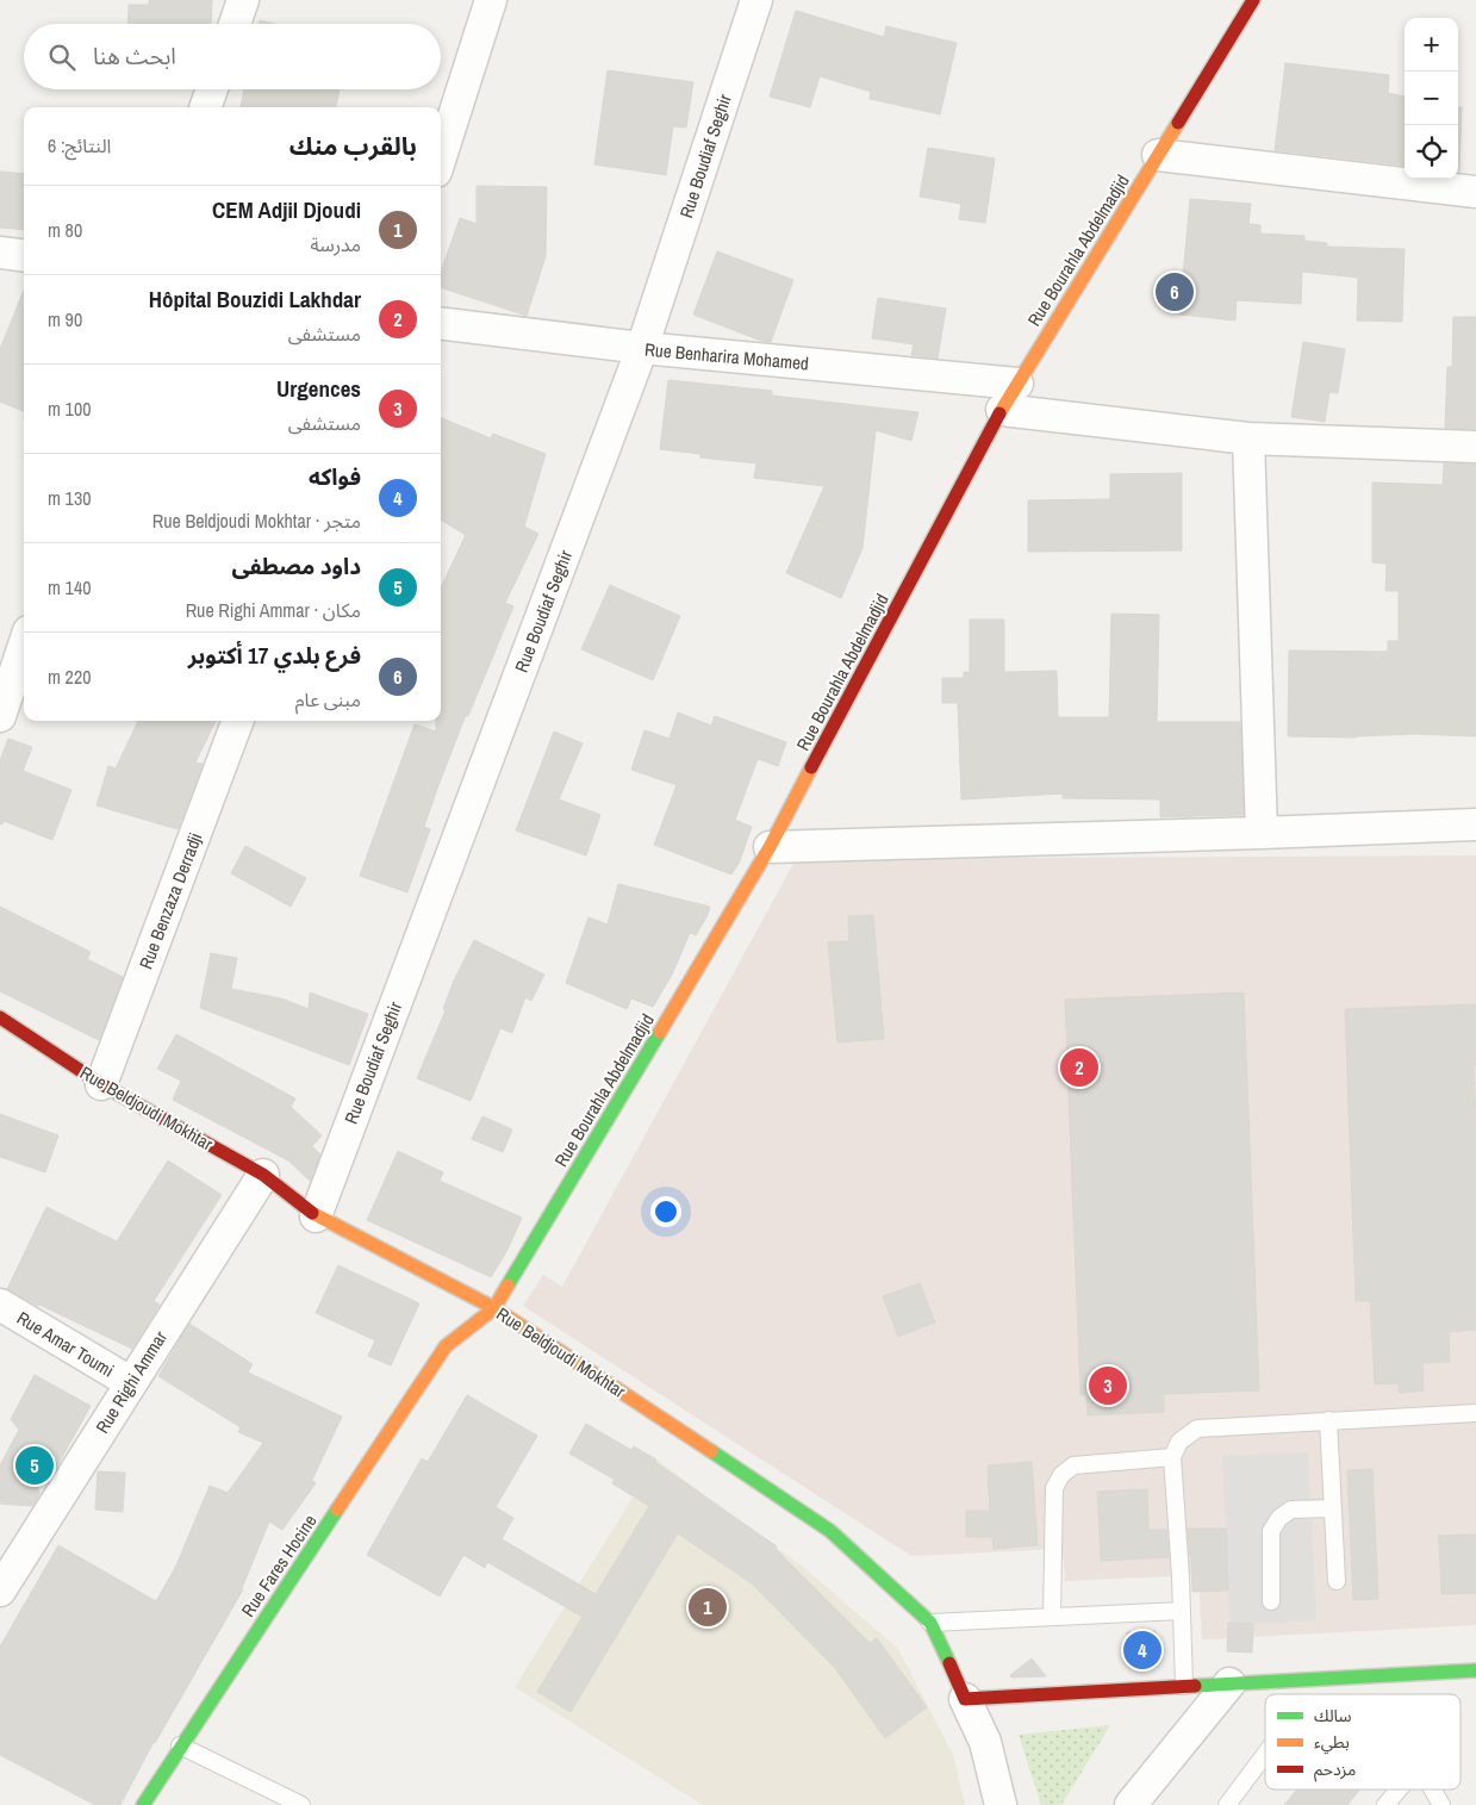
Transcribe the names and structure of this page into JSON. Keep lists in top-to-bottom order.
{
  "streets": {
    "street": [
      "Rue Boudiaf Seghir",
      "Rue Bourahla Abdelmadjid",
      "Rue Benharira Mohamed",
      "Rue Benzaza Derradji",
      "Rue Beldjoudi Mokhtar",
      "Rue Amar Toumi",
      "Rue Righi Ammar",
      "Rue Fares Hocine"
    ]
  },
  "crossings": [
    ["Rue Boudiaf Seghir", "Rue Benharira Mohamed"],
    ["Rue Boudiaf Seghir", "Rue Beldjoudi Mokhtar"],
    ["Rue Bourahla Abdelmadjid", "Rue Benharira Mohamed"],
    ["Rue Bourahla Abdelmadjid", "Rue Beldjoudi Mokhtar"],
    ["Rue Bourahla Abdelmadjid", "Rue Fares Hocine"],
    ["Rue Benzaza Derradji", "Rue Beldjoudi Mokhtar"],
    ["Rue Beldjoudi Mokhtar", "Rue Righi Ammar"],
    ["Rue Amar Toumi", "Rue Righi Ammar"]
  ],
  "legend": ["سالك", "بطيء", "مزدحم"],
  "page": {
    "map_buttons": ["+", "−"],
    "search": "ابحث هنا",
    "heading": ["بالقرب منك", "النتائج: 6"],
    "list": [
      {
        "mark": "1",
        "name": "CEM Adjil Djoudi",
        "note": "مدرسة",
        "value": "80 m"
      },
      {
        "mark": "2",
        "name": "Hôpital Bouzidi Lakhdar",
        "note": "مستشفى",
        "value": "90 m"
      },
      {
        "mark": "3",
        "name": "Urgences",
        "note": "مستشفى",
        "value": "100 m"
      },
      {
        "mark": "4",
        "name": "فواكه",
        "note": "متجر · Rue Beldjoudi Mokhtar",
        "value": "130 m"
      },
      {
        "mark": "5",
        "name": "داود مصطفى",
        "note": "مكان · Rue Righi Ammar",
        "value": "140 m"
      },
      {
        "mark": "6",
        "name": "فرع بلدي 17 أكتوبر",
        "note": "مبنى عام",
        "value": "220 m"
      }
    ],
    "pins": [
      "6",
      "2",
      "3",
      "5",
      "1",
      "4"
    ]
  }
}
